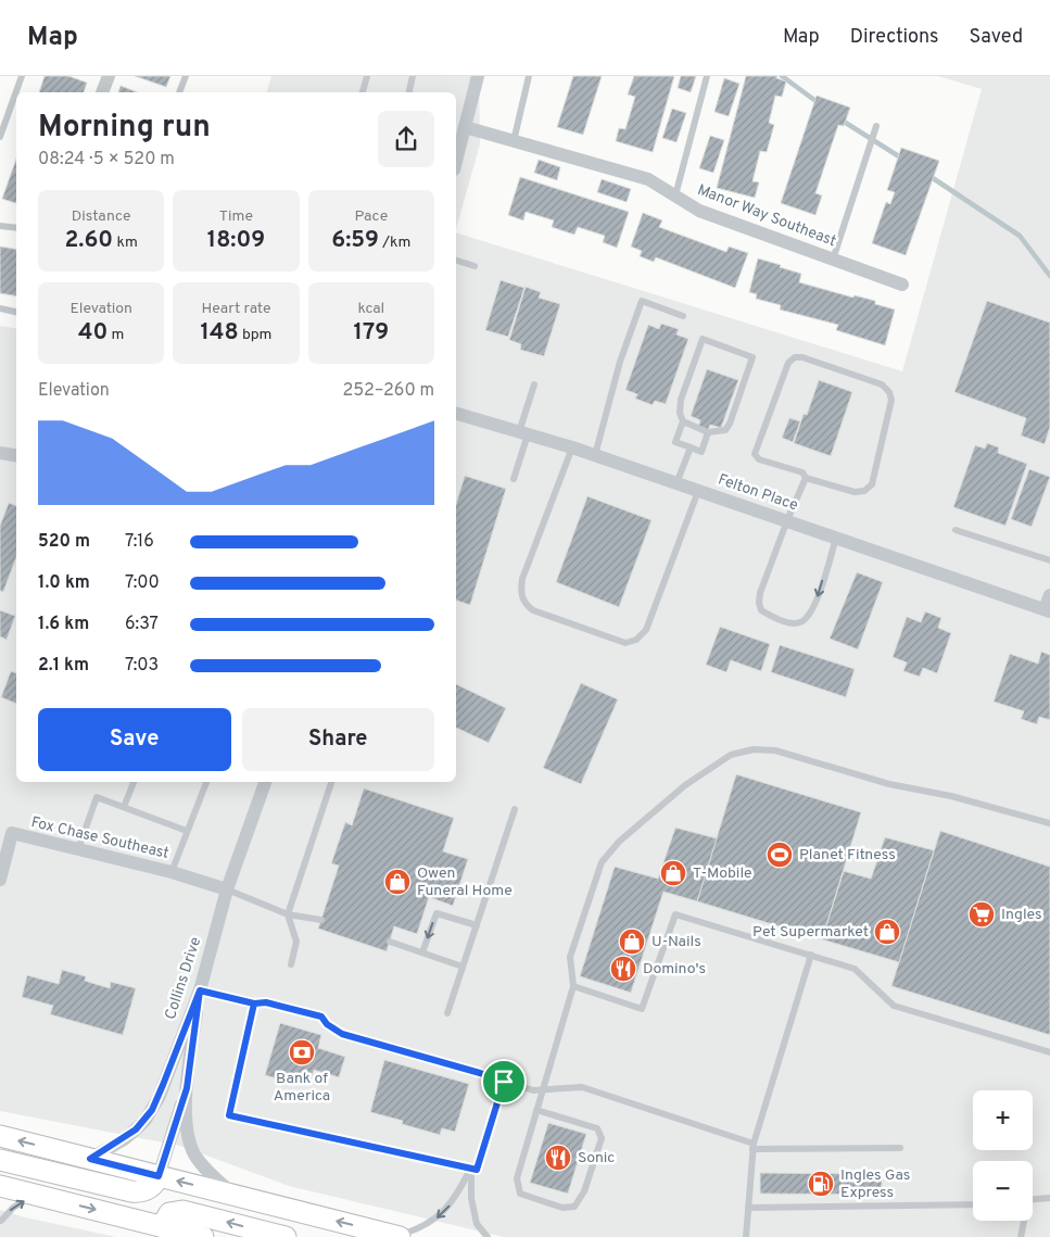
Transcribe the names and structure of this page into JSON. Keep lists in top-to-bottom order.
{
  "streets": {
    "street": [
      "Manor Way Southeast",
      "Felton Place",
      "Fox Chase Southeast",
      "Collins Drive"
    ]
  },
  "crossings": [
    ["Fox Chase Southeast", "Collins Drive"]
  ],
  "places": {
    "sports": ["Planet Fitness"],
    "shop": [
      "T-Mobile",
      "Owen Funeral Home",
      "Pet Supermarket",
      "U-Nails"
    ],
    "supermarket": ["Ingles"],
    "restaurant": ["Domino's", "Sonic"],
    "bank": ["Bank of America"],
    "fuel station": ["Ingles Gas Express"]
  },
  "page": {
    "header": "Map",
    "nav": ["Map", "Directions", "Saved"],
    "heading": ["Morning run", "08:24 · 5 × 520 m"],
    "stats": [
      ["Distance", "2.60 km"],
      ["Time", "18:09"],
      ["Pace", "6:59 /km"],
      ["Elevation", "40 m"],
      ["Heart rate", "148 bpm"],
      ["kcal", "179"]
    ],
    "chart": ["Elevation", "252–260 m"],
    "list": [
      {
        "name": "520 m",
        "note": "7:16"
      },
      {
        "name": "1.0 km",
        "note": "7:00"
      },
      {
        "name": "1.6 km",
        "note": "6:37"
      },
      {
        "name": "2.1 km",
        "note": "7:03"
      }
    ],
    "buttons": ["Save", "Share"],
    "map_buttons": ["+", "−"]
  }
}
